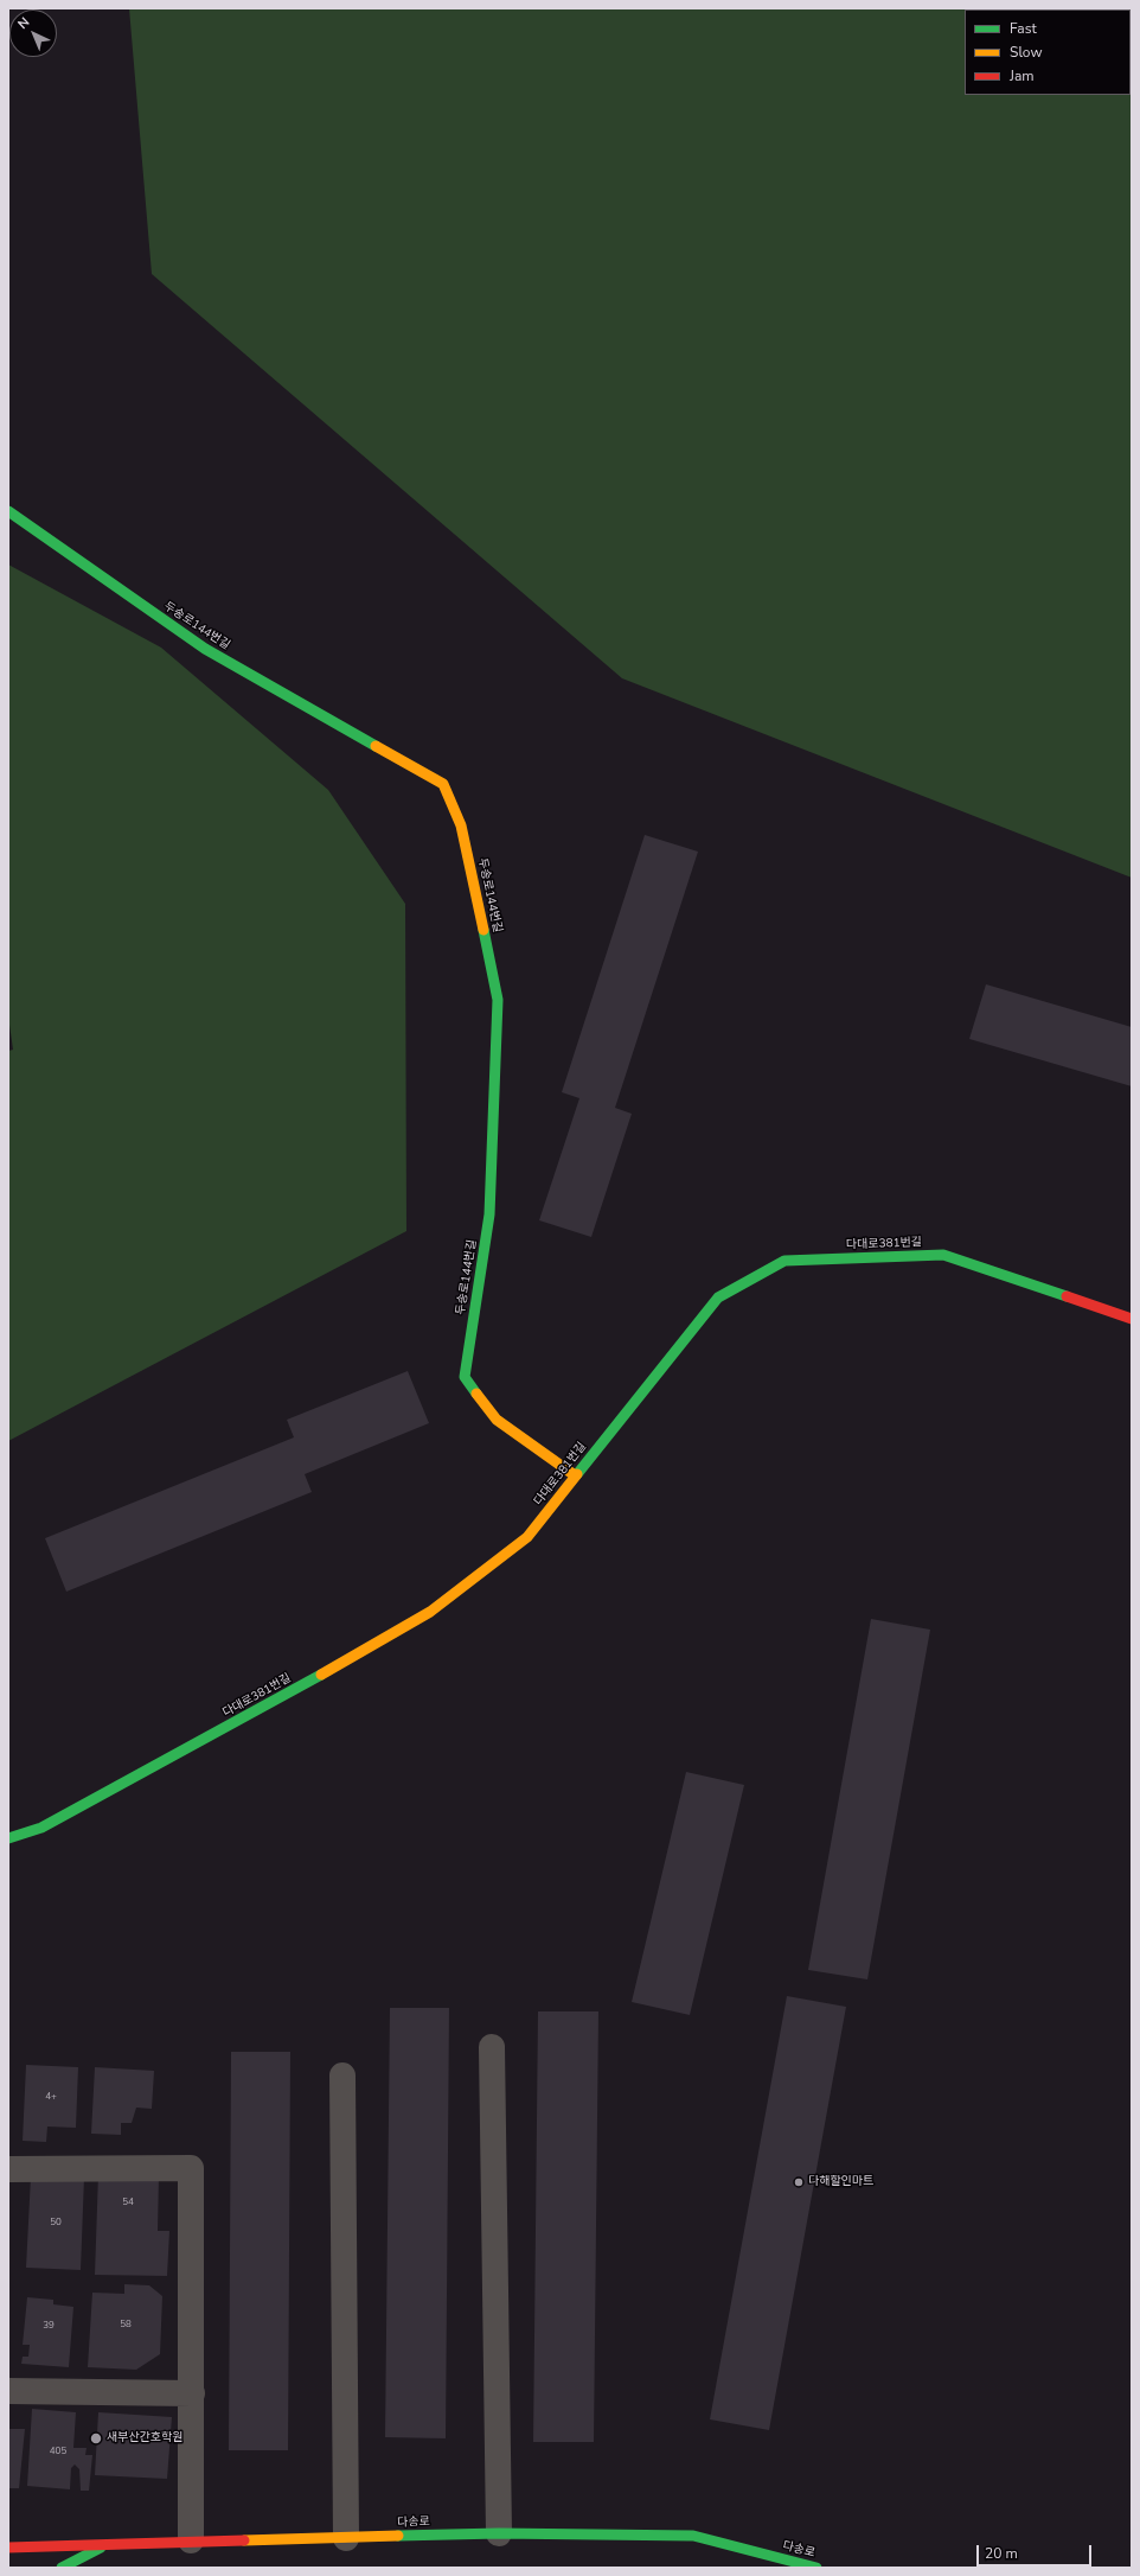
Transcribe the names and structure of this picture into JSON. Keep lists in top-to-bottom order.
{
  "streets": {
    "street": ["두송로144번길", "다대로381번길", "다송로"]
  },
  "crossings": [
    ["두송로144번길", "다대로381번길"]
  ],
  "places": ["다해할인마트", "새부산간호학원"],
  "house_numbers": [
    "4+",
    "54",
    "50",
    "58",
    "39",
    "405"
  ],
  "legend": ["Fast", "Slow", "Jam"],
  "scale_bar": "20 m",
  "north": "top left"
}
